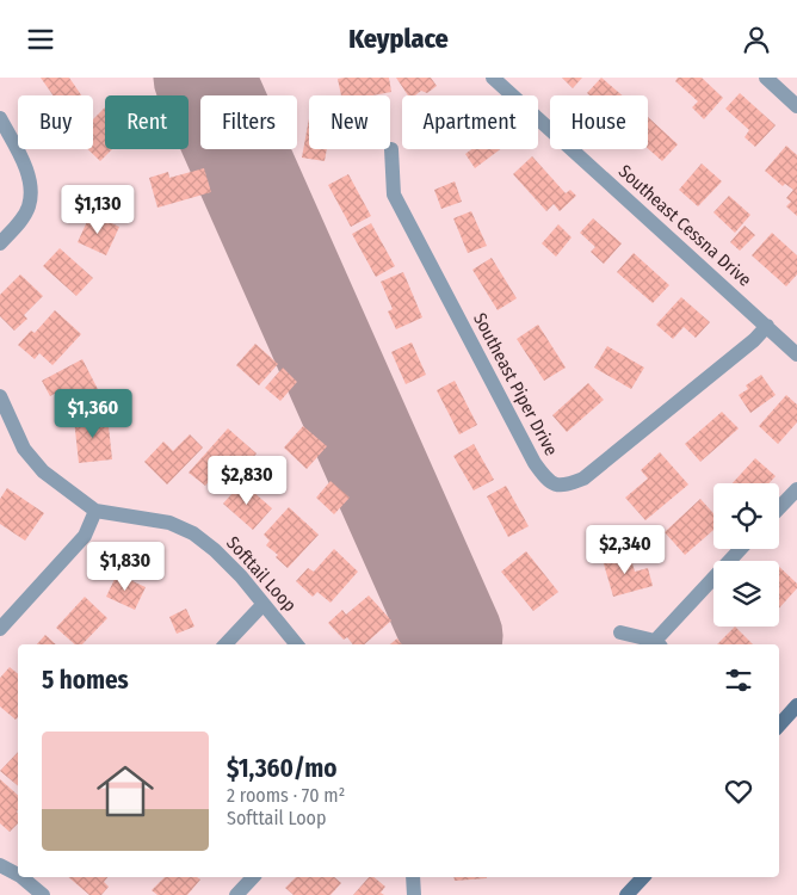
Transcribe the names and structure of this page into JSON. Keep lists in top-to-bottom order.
{
  "streets": {
    "street": ["Southeast Cessna Drive", "Southeast Piper Drive", "Softtail Loop"]
  },
  "crossings": [
    ["Southeast Cessna Drive", "Southeast Piper Drive"]
  ],
  "page": {
    "header": "Keyplace",
    "chip": [
      "Buy",
      "Rent",
      "Filters",
      "New",
      "Apartment",
      "House"
    ],
    "price": [
      "$1,130",
      "$1,360",
      "$2,830",
      "$2,340",
      "$1,830"
    ],
    "heading": "5 homes",
    "list": [
      {
        "name": "$1,360/mo",
        "note": "2 rooms · 70 m² · Softtail Loop"
      }
    ]
  }
}
